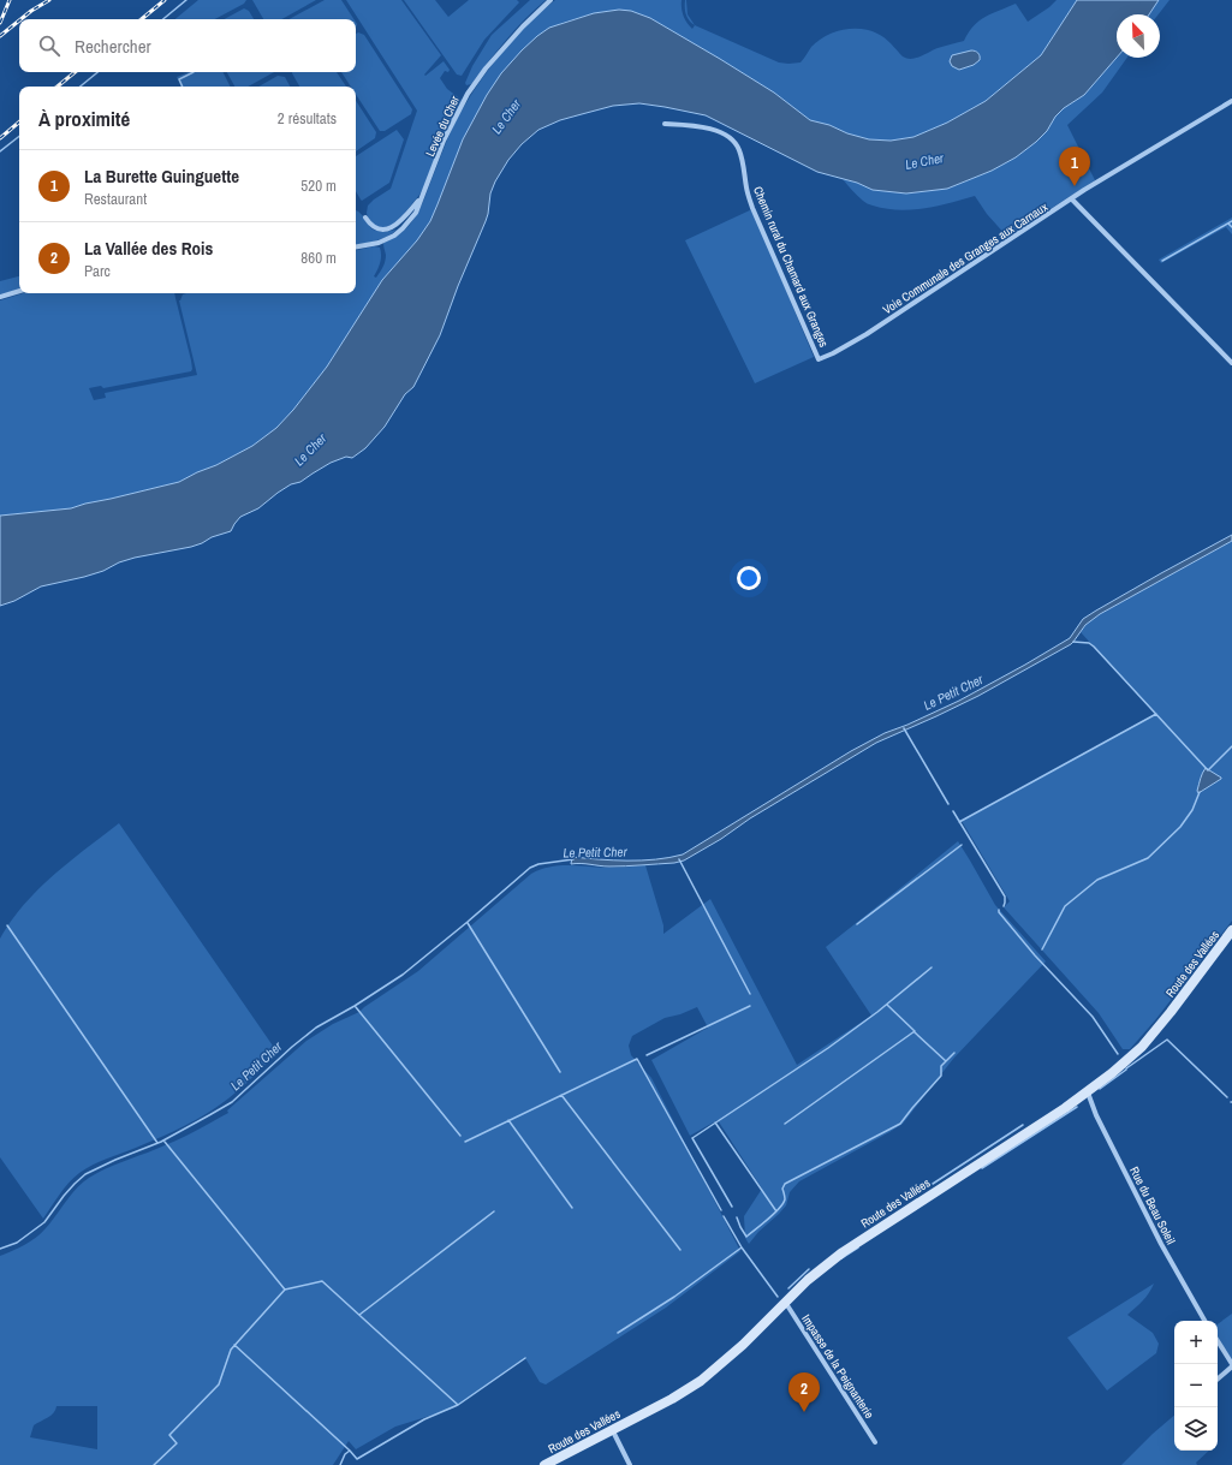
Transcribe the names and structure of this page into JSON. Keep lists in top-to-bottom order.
{
  "streets": {
    "main road": ["Route des Vallées"],
    "street": [
      "Levée du Cher",
      "Voie Communale des Granges aux Carnaux",
      "Chemin rural du Chamard aux Granges",
      "Rue du Beau Soleil",
      "Impasse de la Peignanterie"
    ]
  },
  "crossings": [
    ["Voie Communale des Granges aux Carnaux", "Chemin rural du Chamard aux Granges"],
    ["Route des Vallées", "Rue du Beau Soleil"],
    ["Route des Vallées", "Impasse de la Peignanterie"]
  ],
  "water": ["Le Cher", "Le Petit Cher"],
  "north": "top left",
  "page": {
    "search": "Rechercher",
    "heading": ["À proximité", "2 résultats"],
    "pins": ["1", "2"],
    "list": [
      {
        "mark": "1",
        "name": "La Burette Guinguette",
        "note": "Restaurant",
        "value": "520 m"
      },
      {
        "mark": "2",
        "name": "La Vallée des Rois",
        "note": "Parc",
        "value": "860 m"
      }
    ],
    "map_buttons": ["+", "−"]
  }
}
